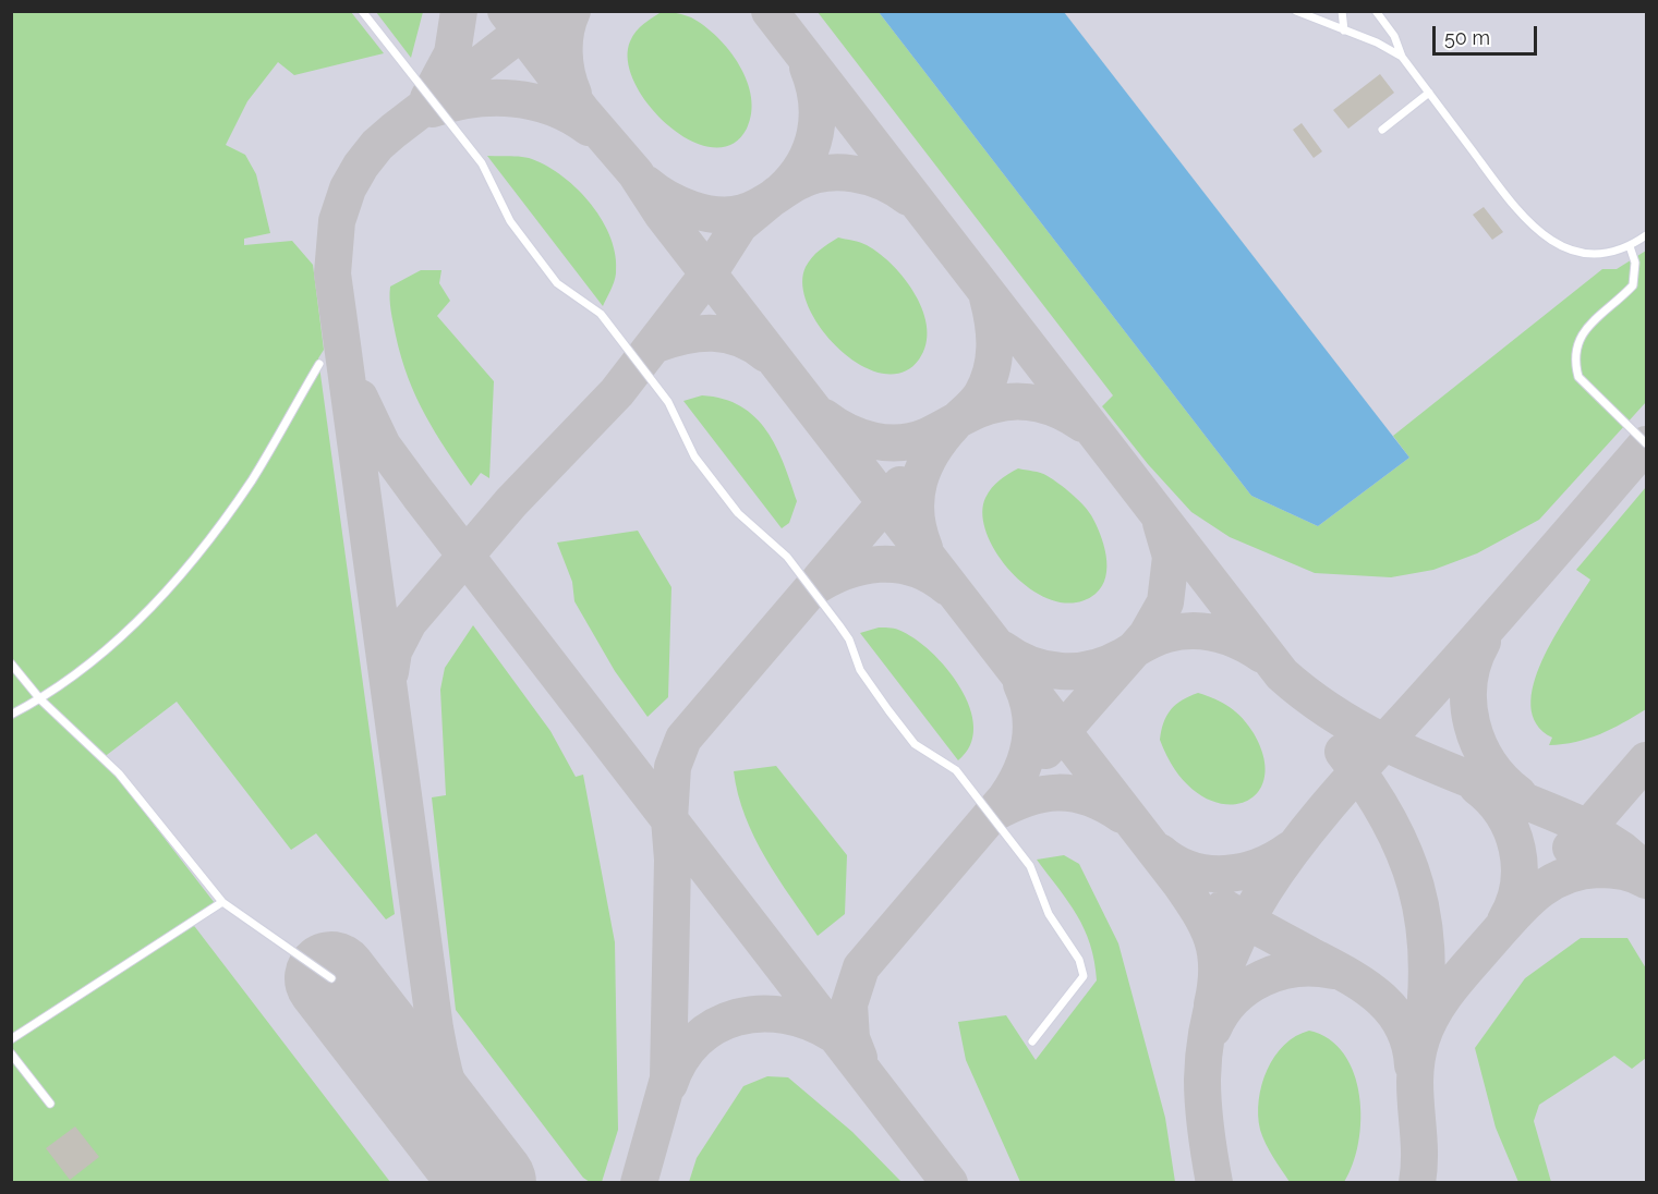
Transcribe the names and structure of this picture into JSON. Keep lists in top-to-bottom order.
{
  "scale_bar": "50 m"
}
